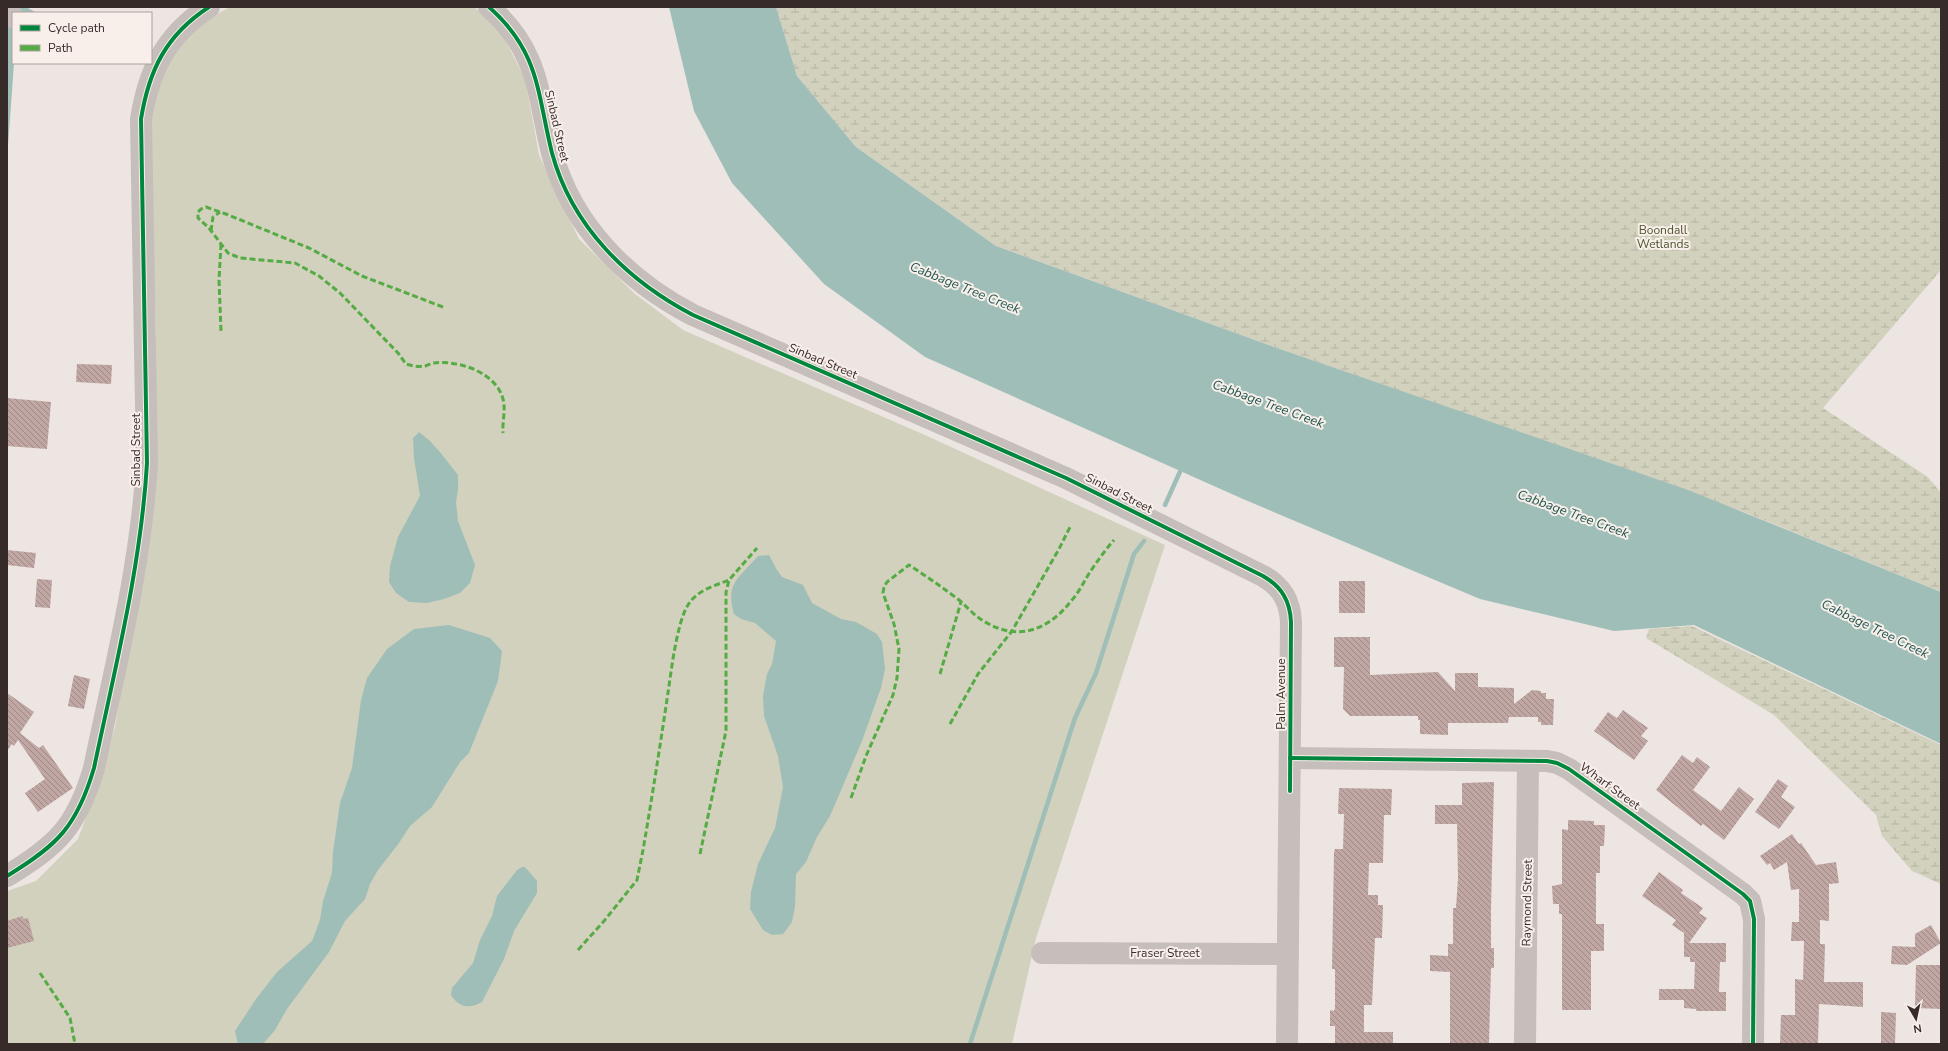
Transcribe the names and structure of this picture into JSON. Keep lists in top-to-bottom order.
{
  "streets": {
    "street": [
      "Sinbad Street",
      "Palm Avenue",
      "Wharf Street",
      "Raymond Street",
      "Fraser Street"
    ]
  },
  "crossings": [
    ["Sinbad Street", "Palm Avenue"],
    ["Palm Avenue", "Wharf Street"],
    ["Palm Avenue", "Fraser Street"],
    ["Wharf Street", "Raymond Street"]
  ],
  "water": ["Cabbage Tree Creek"],
  "parks": ["Boondall Wetlands"],
  "legend": ["Cycle path", "Path"],
  "north": "bottom"
}
